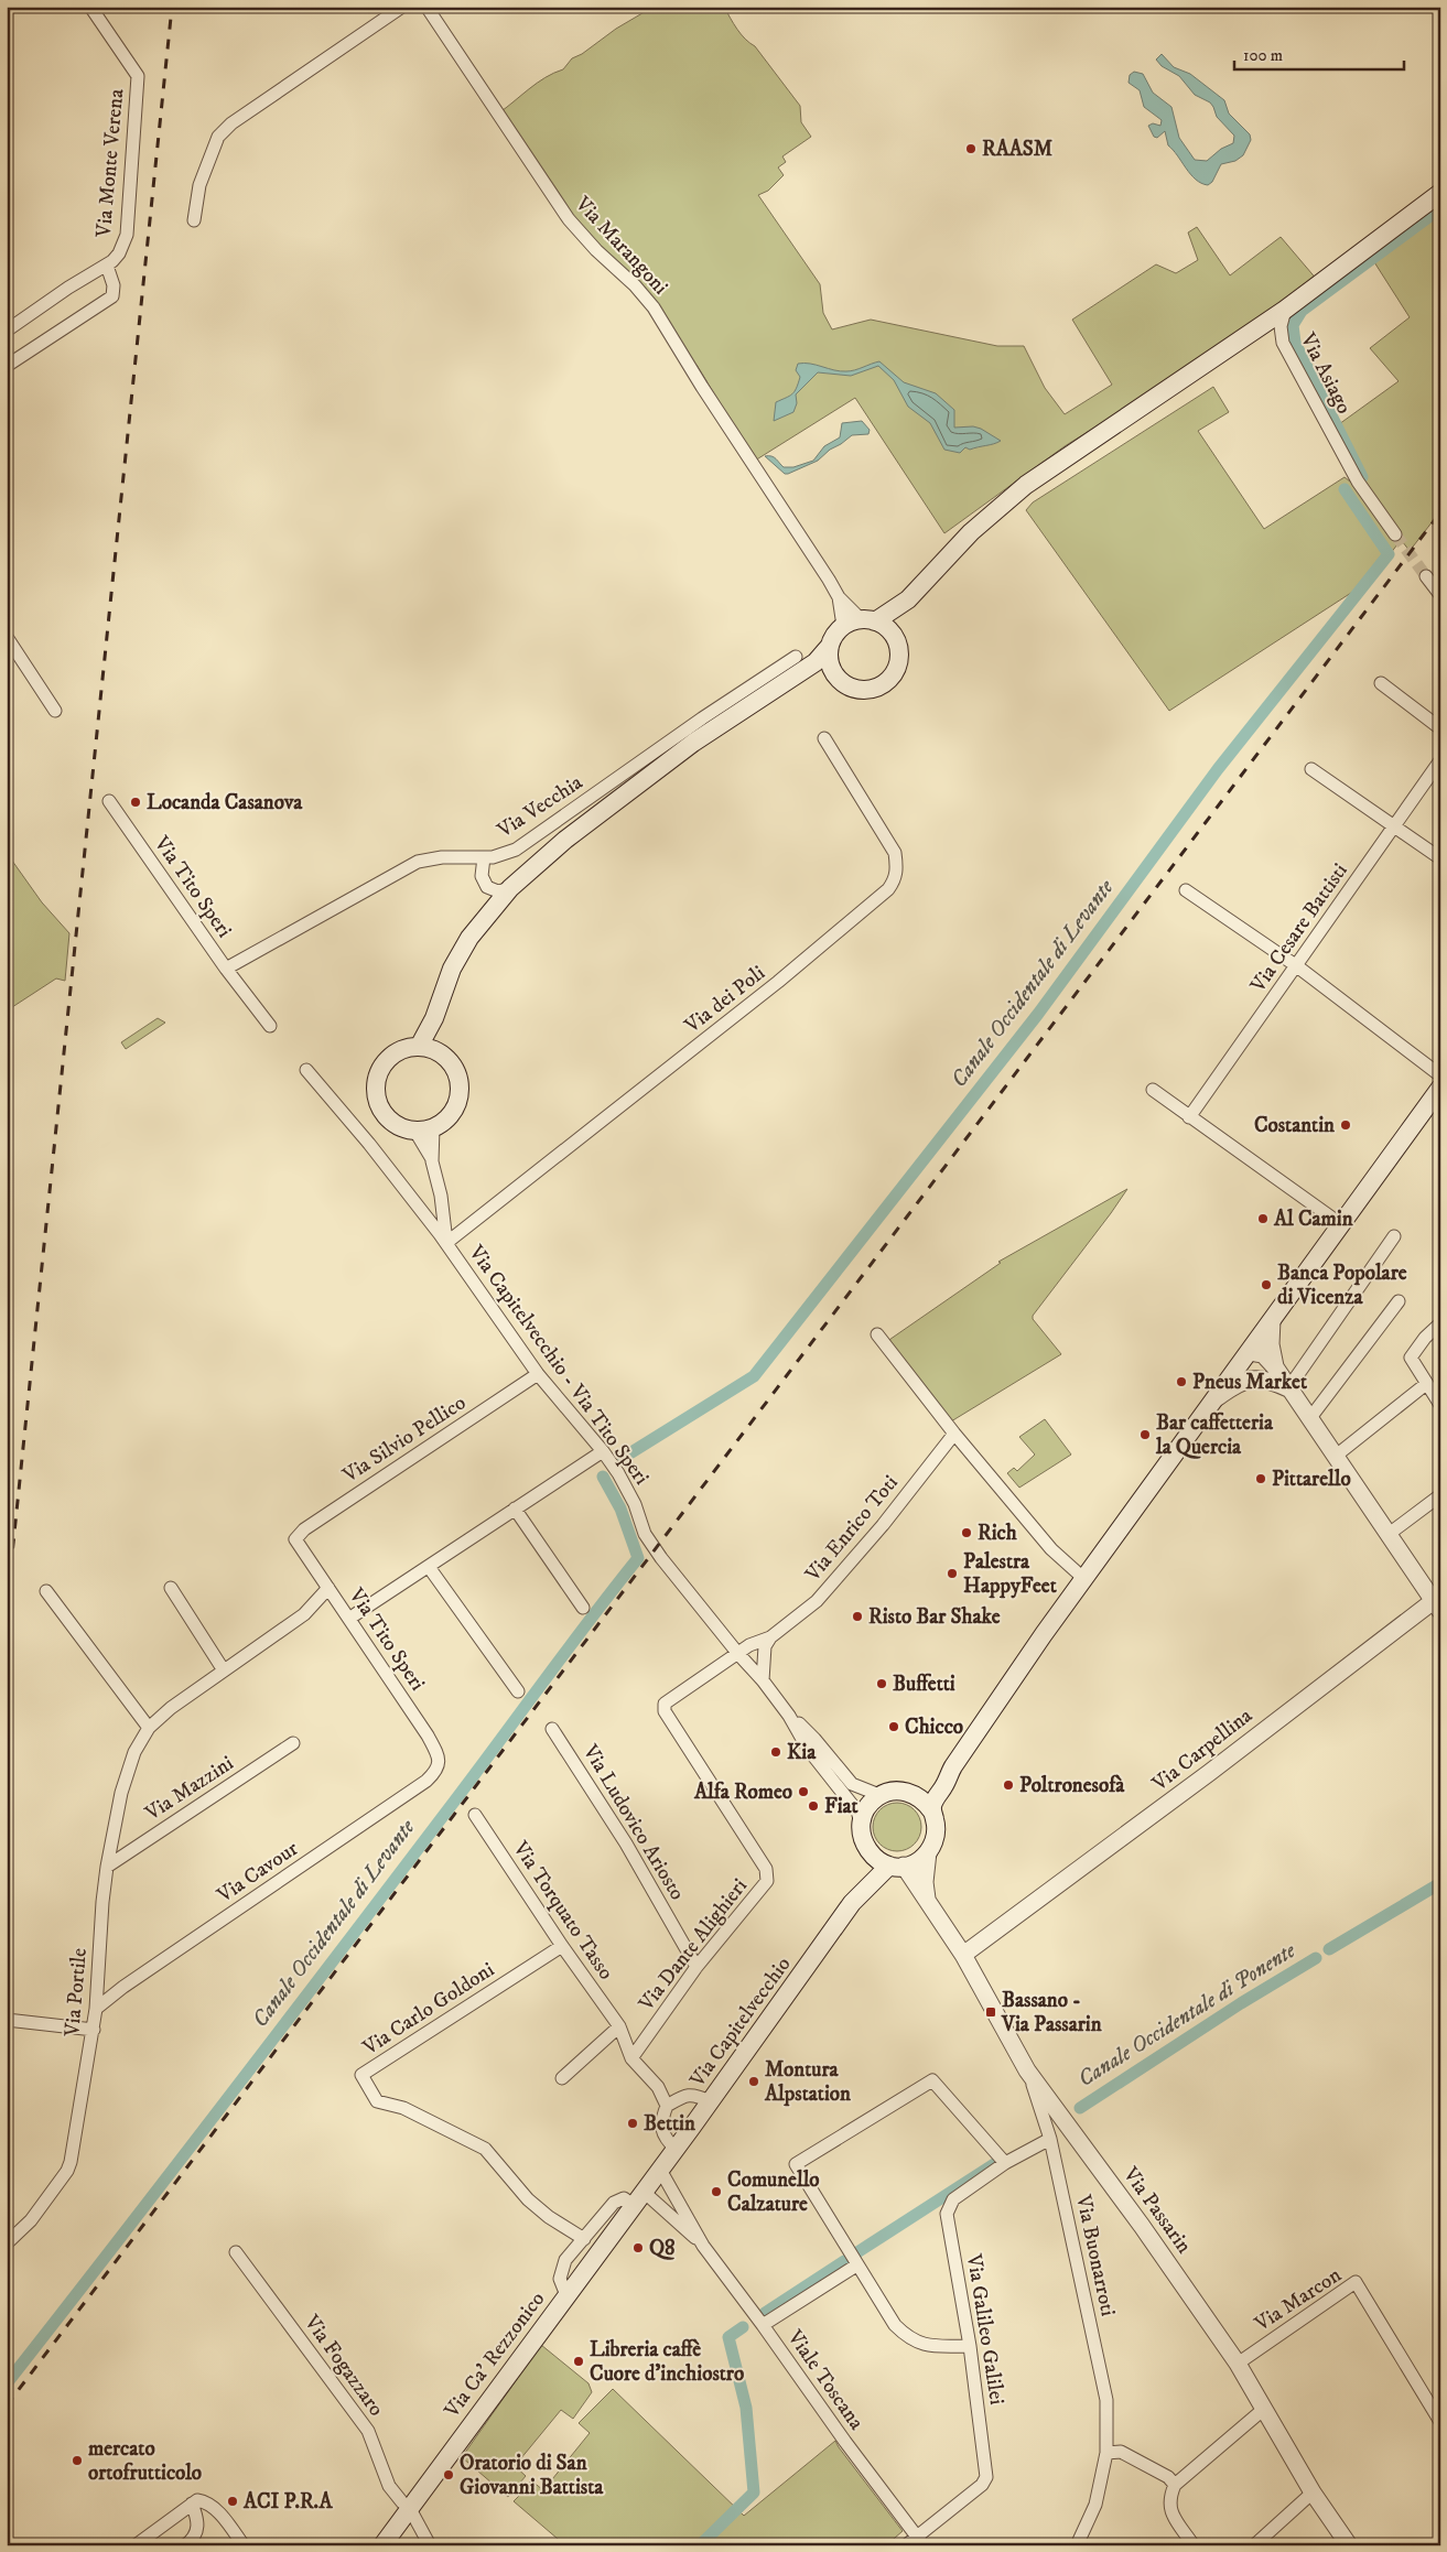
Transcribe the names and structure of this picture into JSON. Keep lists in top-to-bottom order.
{
  "streets": {
    "main road": ["Via Capitelvecchio", "Via Ca' Rezzonico"],
    "street": [
      "Via Monte Verena",
      "Via Marangoni",
      "Via Asiago",
      "Via Vecchia",
      "Via Tito Speri",
      "Via Cesare Battisti",
      "Via dei Poli",
      "Via Capitelvecchio - Via Tito Speri",
      "Via Silvio Pellico",
      "Via Enrico Toti",
      "Via Carpellina",
      "Via Mazzini",
      "Via Ludovico Ariosto",
      "Via Cavour",
      "Via Torquato Tasso",
      "Via Dante Alighieri",
      "Via Portile",
      "Via Carlo Goldoni",
      "Via Passarin",
      "Via Buonarroti",
      "Via Marcon",
      "Via Galileo Galilei",
      "Via Fogazzaro",
      "Viale Toscana"
    ]
  },
  "crossings": [
    ["Via Vecchia", "Via Tito Speri"],
    ["Via Tito Speri", "Via Silvio Pellico"],
    ["Via Tito Speri", "Via Cavour"],
    ["Via Tito Speri", "Via Portile"],
    ["Via dei Poli", "Via Capitelvecchio - Via Tito Speri"],
    ["Via Capitelvecchio - Via Tito Speri", "Via Silvio Pellico"],
    ["Via Capitelvecchio - Via Tito Speri", "Via Enrico Toti"],
    ["Via Capitelvecchio - Via Tito Speri", "Via Dante Alighieri"],
    ["Via Enrico Toti", "Via Dante Alighieri"],
    ["Via Carpellina", "Via Passarin"],
    ["Via Mazzini", "Via Portile"],
    ["Via Ludovico Ariosto", "Via Dante Alighieri"],
    ["Via Cavour", "Via Portile"],
    ["Via Torquato Tasso", "Via Dante Alighieri"],
    ["Via Torquato Tasso", "Via Carlo Goldoni"],
    ["Via Capitelvecchio", "Via Passarin"],
    ["Via Capitelvecchio", "Via Ca' Rezzonico"],
    ["Via Capitelvecchio", "Viale Toscana"],
    ["Via Passarin", "Via Buonarroti"],
    ["Via Passarin", "Via Marcon"],
    ["Via Buonarroti", "Via Galileo Galilei"],
    ["Via Galileo Galilei", "Viale Toscana"],
    ["Via Ca' Rezzonico", "Via Fogazzaro"],
    ["Via Ca' Rezzonico", "Viale Toscana"]
  ],
  "water": ["Canale Occidentale di Levante", "Canale Occidentale di Ponente"],
  "places": {
    "other": [
      "RAASM",
      "Locanda Casanova",
      "Costantin",
      "Al Camin",
      "Banca Popolare di Vicenza",
      "Pneus Market",
      "Bar caffetteria la Quercia",
      "Pittarello",
      "Rich",
      "Palestra HappyFeet",
      "Risto Bar Shake",
      "Buffetti",
      "Chicco",
      "Kia",
      "Poltronesofà",
      "Alfa Romeo",
      "Fiat",
      "Montura Alpstation",
      "Bettin",
      "Comunello Calzature",
      "Q8",
      "Libreria caffè Cuore d'inchiostro",
      "mercato ortofrutticolo",
      "Oratorio di San Giovanni Battista",
      "ACI P.R.A"
    ],
    "transit": ["Bassano - Via Passarin"]
  },
  "scale_bar": "100 m"
}
